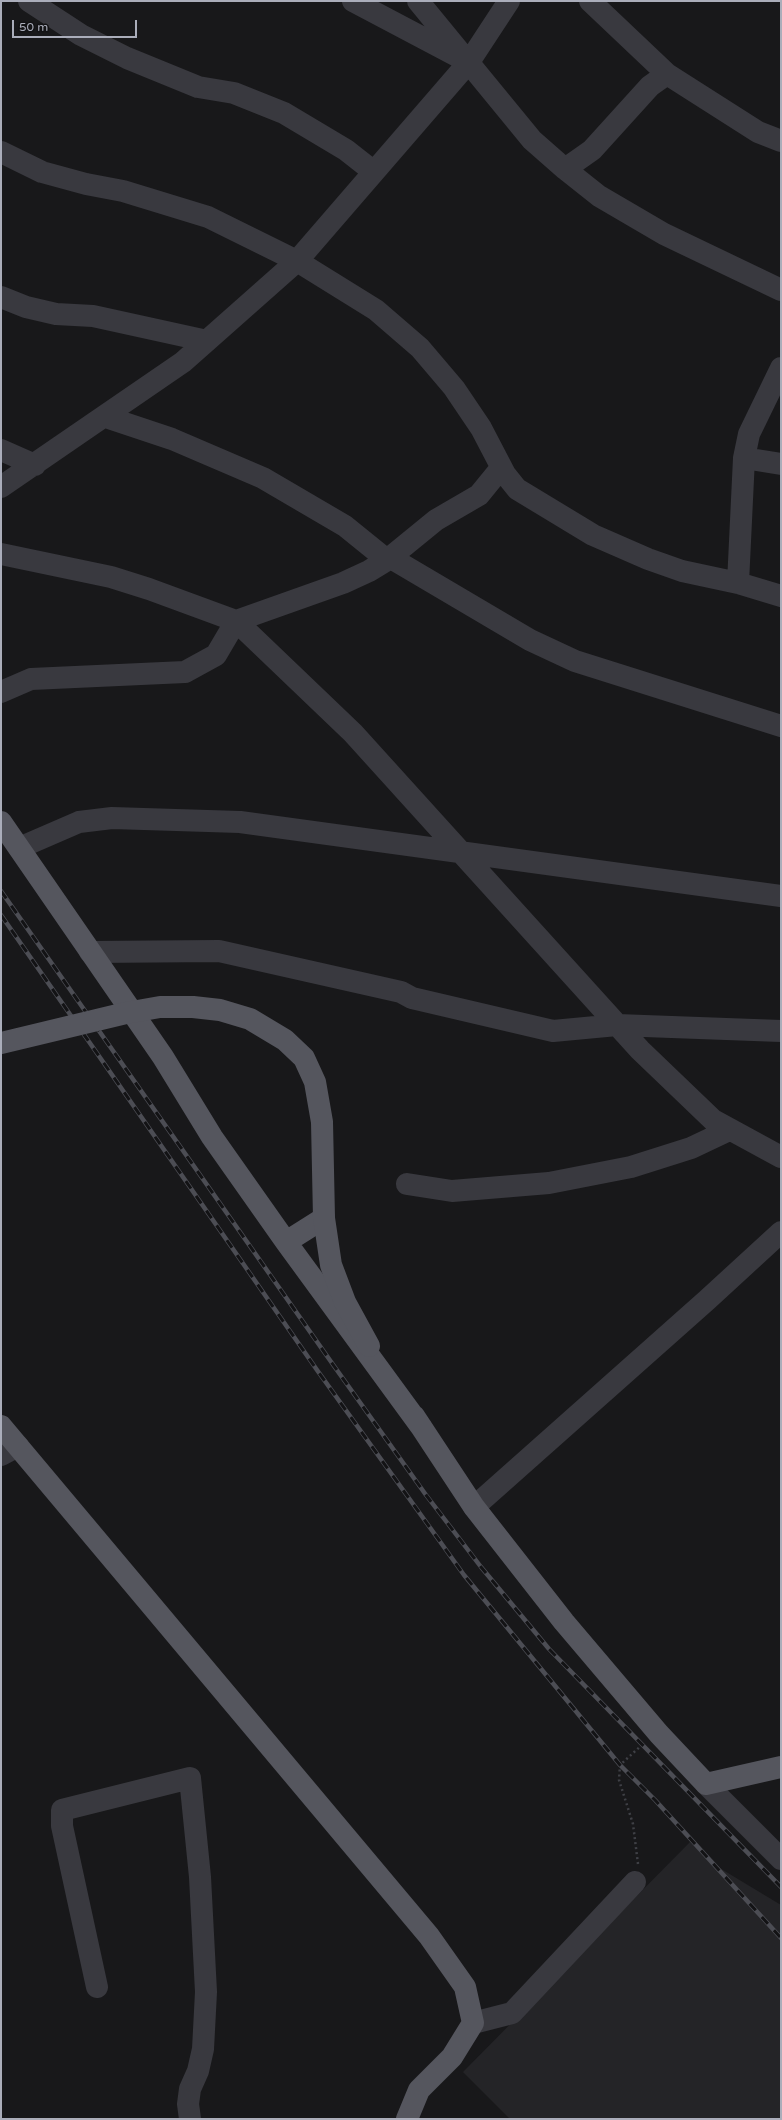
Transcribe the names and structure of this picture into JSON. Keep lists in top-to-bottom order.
{
  "scale_bar": "50 m"
}
